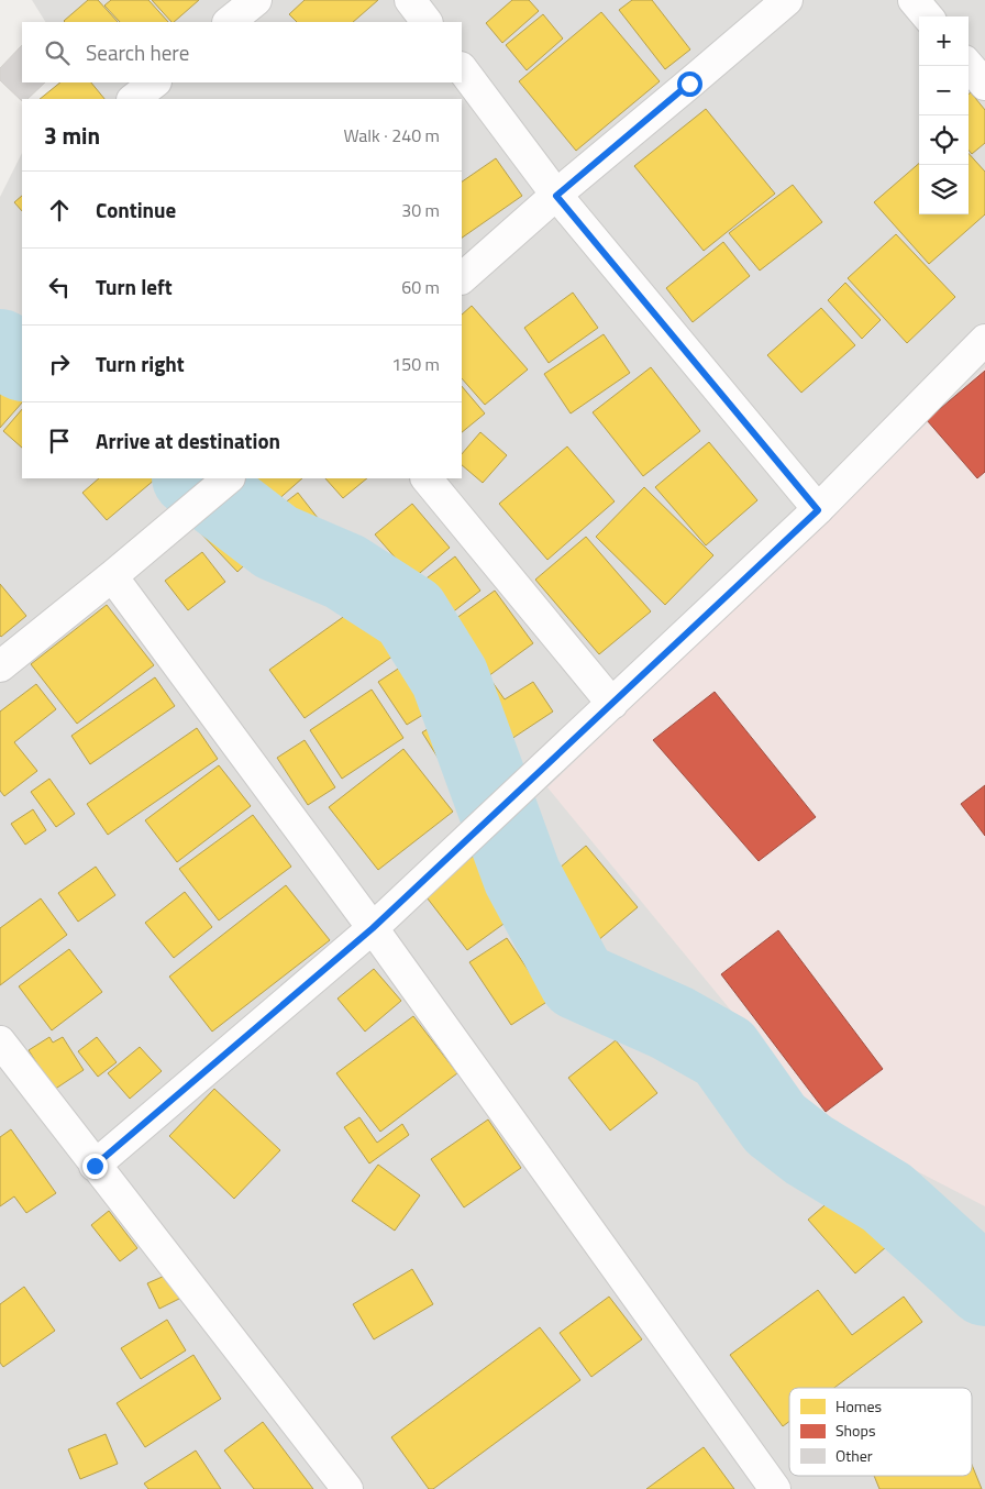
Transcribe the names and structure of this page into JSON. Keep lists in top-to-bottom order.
{
  "legend": ["Homes", "Shops", "Other"],
  "page": {
    "map_buttons": ["+", "−"],
    "search": "Search here",
    "heading": ["3 min", "Walk · 240 m"],
    "list": [
      ["Continue", "30 m"],
      ["Turn left", "60 m"],
      ["Turn right", "150 m"],
      "Arrive at destination"
    ]
  }
}
